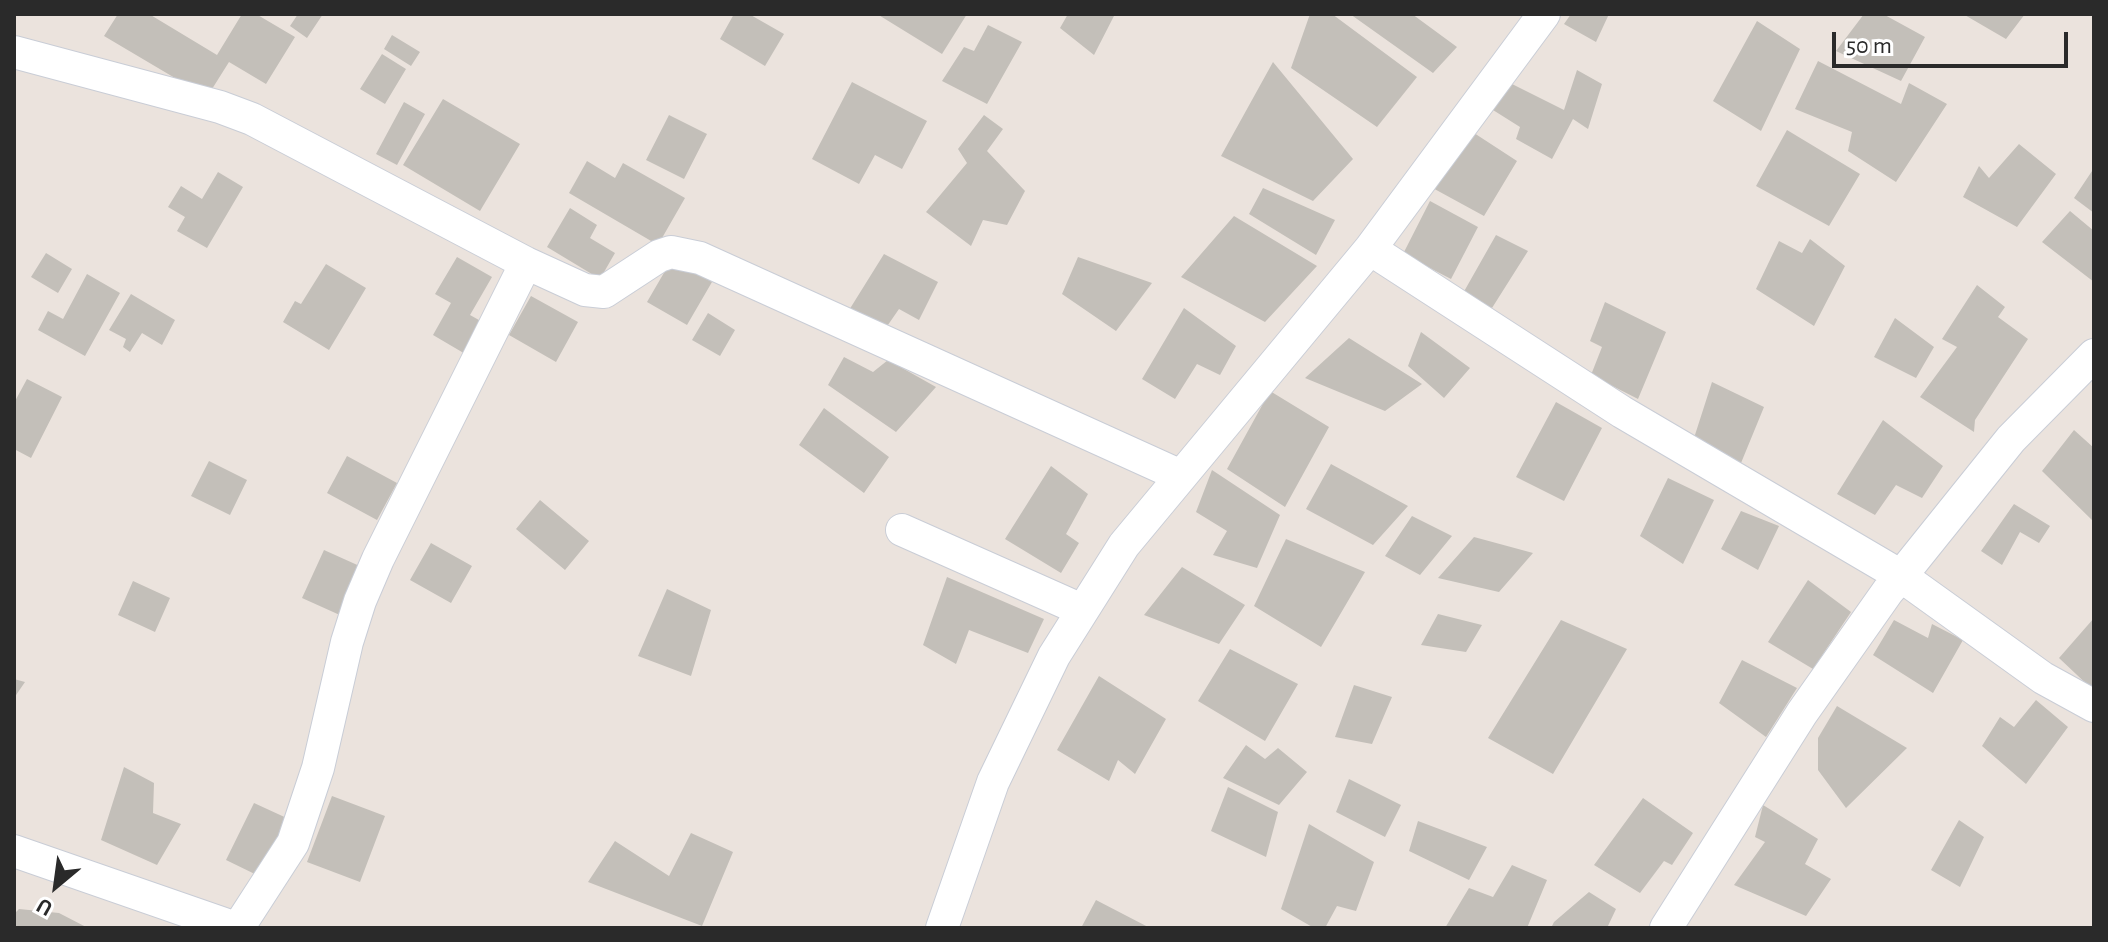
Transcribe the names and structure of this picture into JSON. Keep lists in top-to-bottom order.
{
  "scale_bar": "50 m",
  "north": "bottom left"
}
